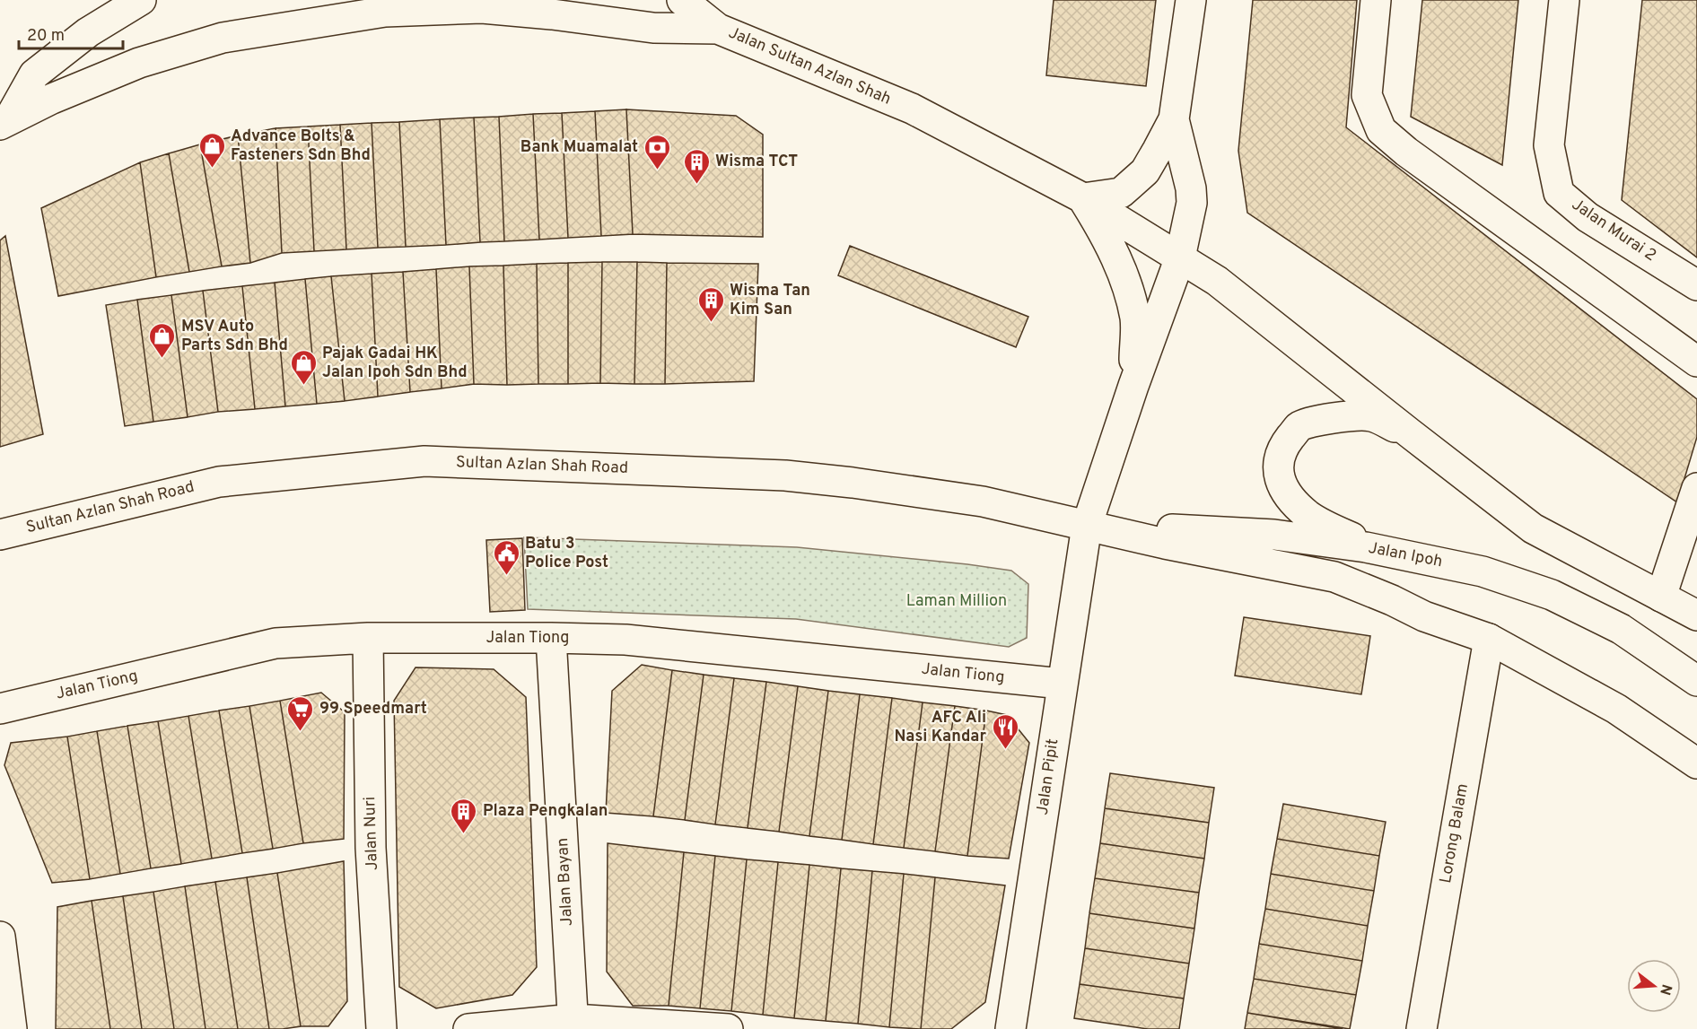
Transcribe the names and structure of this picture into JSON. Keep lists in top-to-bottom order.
{
  "streets": {
    "main road": [
      "Jalan Sultan Azlan Shah",
      "Jalan Murai 2",
      "Sultan Azlan Shah Road",
      "Jalan Ipoh",
      "Jalan Tiong",
      "Jalan Pipit",
      "Jalan Nuri",
      "Lorong Balam",
      "Jalan Bayan"
    ]
  },
  "crossings": [
    ["Jalan Sultan Azlan Shah", "Jalan Pipit"],
    ["Sultan Azlan Shah Road", "Jalan Ipoh"],
    ["Sultan Azlan Shah Road", "Jalan Pipit"],
    ["Jalan Ipoh", "Jalan Pipit"],
    ["Jalan Tiong", "Jalan Pipit"],
    ["Jalan Tiong", "Jalan Nuri"],
    ["Jalan Tiong", "Jalan Bayan"]
  ],
  "parks": ["Laman Million"],
  "places": {
    "shop": ["Advance Bolts & Fasteners Sdn Bhd", "MSV Auto Parts Sdn Bhd", "Pajak Gadai HK Jalan Ipoh Sdn Bhd"],
    "bank": ["Bank Muamalat"],
    "building": ["Wisma TCT", "Wisma Tan Kim San", "Plaza Pengkalan"],
    "public building": ["Batu 3 Police Post"],
    "supermarket": ["99 Speedmart"],
    "restaurant": ["AFC Ali Nasi Kandar"]
  },
  "scale_bar": "20 m",
  "north": "right"
}
